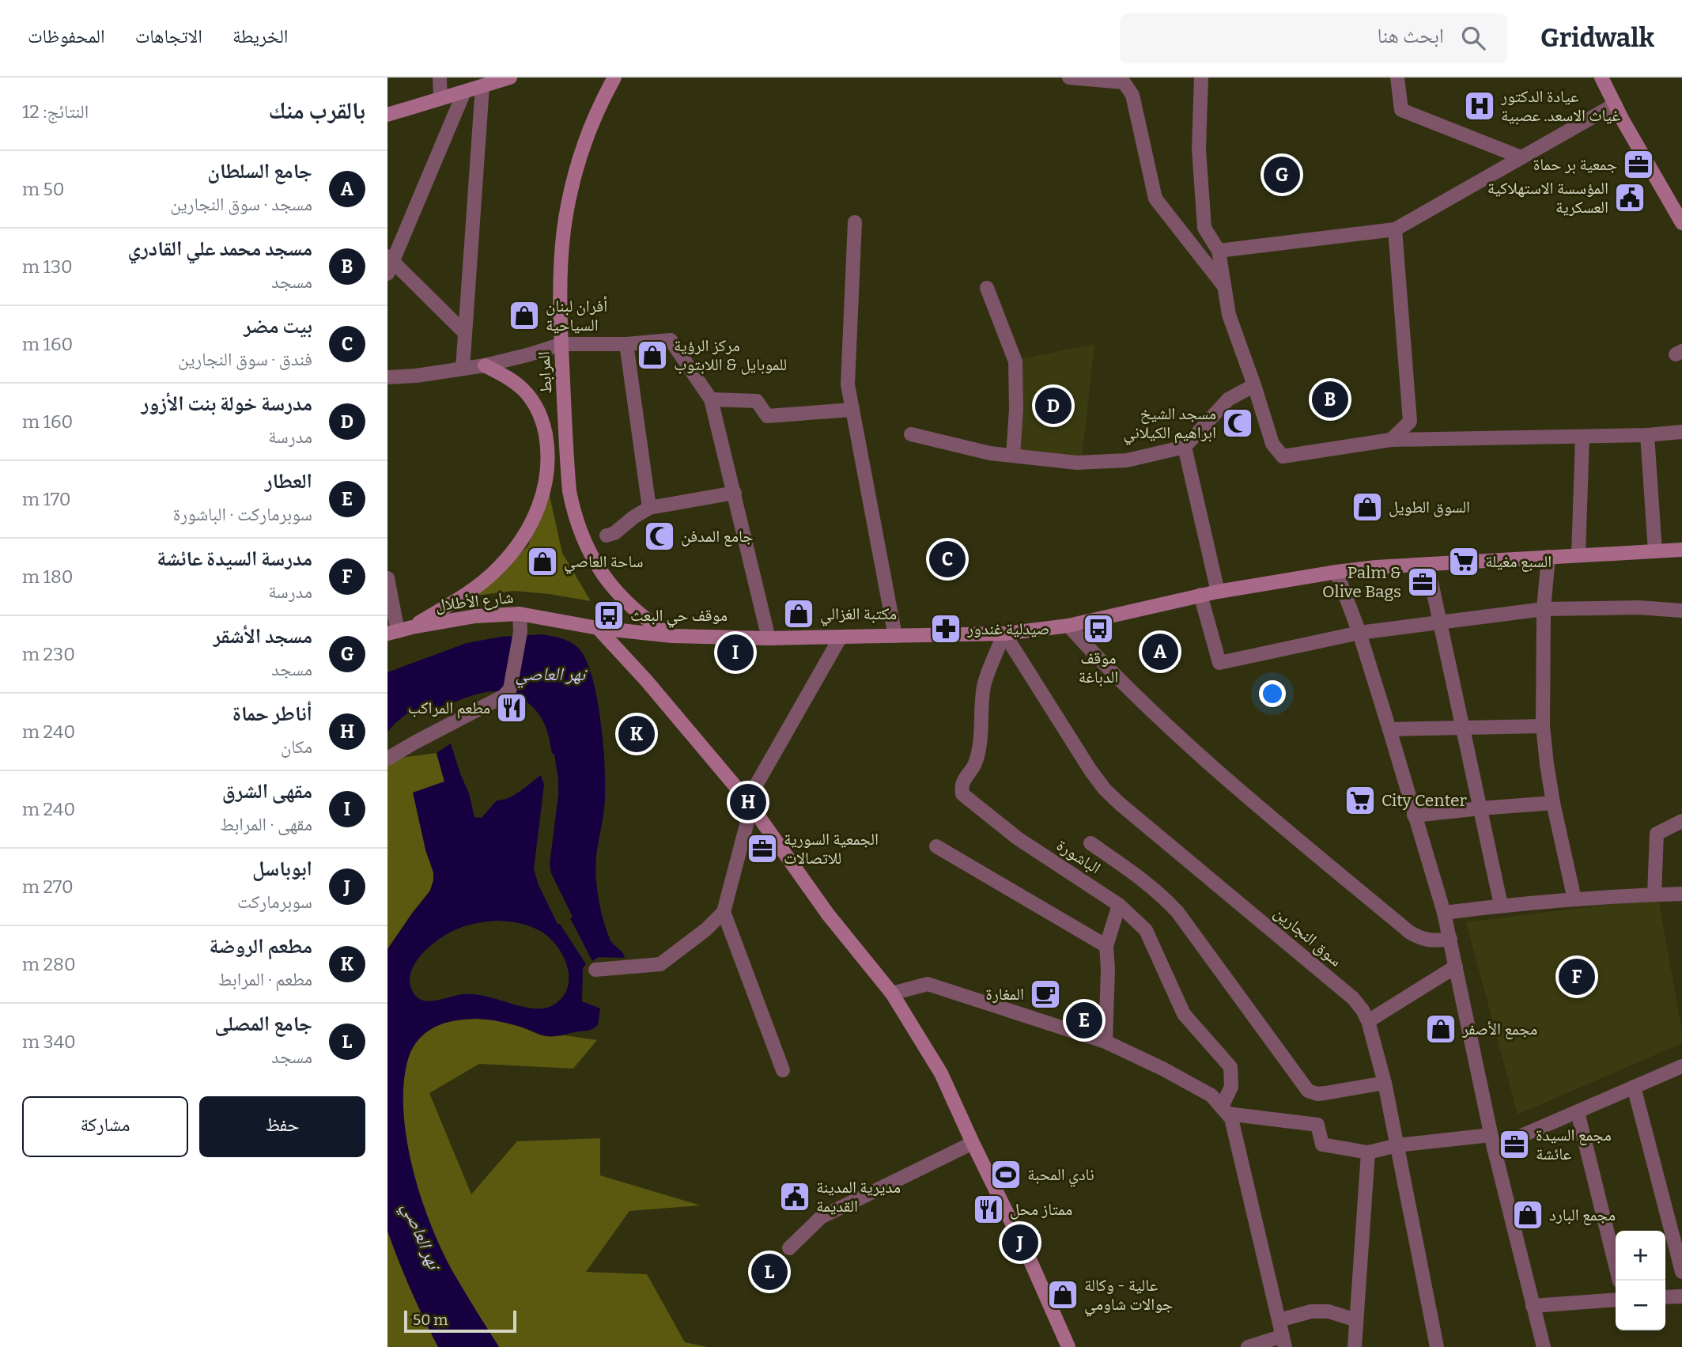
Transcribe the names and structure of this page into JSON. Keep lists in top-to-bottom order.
{
  "streets": {
    "main road": ["المرابط", "شارع الأطلال"],
    "street": ["الباشورة", "سوق النجارين"]
  },
  "crossings": [
    ["المرابط", "شارع الأطلال"],
    ["شارع الأطلال", "الباشورة"],
    ["شارع الأطلال", "سوق النجارين"],
    ["الباشورة", "سوق النجارين"]
  ],
  "water": ["نهر العاصي"],
  "places": {
    "hospital": ["عيادة الدكتور غياث الاسعد. عصبية"],
    "office": [
      "جمعية بر حماة",
      "Palm & Olive Bags",
      "الجمعية السورية للاتصالات",
      "مجمع السيدة عائشة"
    ],
    "public building": ["المؤسسة الاستهلاكية العسكرية", "مديرية المدينة القديمة"],
    "shop": [
      "أفران لبنان السياحية",
      "مركز الرؤية للموبايل & اللابتوب",
      "السوق الطويل",
      "ساحة العاصي",
      "مكتبة الغزالي",
      "مجمع الأصفر",
      "مجمع البارد",
      "عالية - وكالة جوالات شاومي"
    ],
    "mosque": ["مسجد الشيخ ابراهيم الكيلاني", "جامع المدفن"],
    "supermarket": ["السبع مغيلة", "City Center"],
    "bus stop": ["موقف حي البعث", "موقف الدباغة"],
    "pharmacy": ["صيدلية غندور"],
    "restaurant": ["مطعم المراكب", "ممتاز محل"],
    "cafe": ["المغارة"],
    "sports": ["نادي المحبة"]
  },
  "scale_bar": "50 m",
  "page": {
    "header": "Gridwalk",
    "search": "ابحث هنا",
    "nav": ["الخريطة", "الاتجاهات", "المحفوظات"],
    "heading": ["بالقرب منك", "النتائج: 12"],
    "list": [
      {
        "mark": "A",
        "name": "جامع السلطان",
        "note": "مسجد · سوق النجارين",
        "value": "50 m"
      },
      {
        "mark": "B",
        "name": "مسجد محمد علي القادري",
        "note": "مسجد",
        "value": "130 m"
      },
      {
        "mark": "C",
        "name": "بيت مضر",
        "note": "فندق · سوق النجارين",
        "value": "160 m"
      },
      {
        "mark": "D",
        "name": "مدرسة خولة بنت الأزور",
        "note": "مدرسة",
        "value": "160 m"
      },
      {
        "mark": "E",
        "name": "العطار",
        "note": "سوبرماركت · الباشورة",
        "value": "170 m"
      },
      {
        "mark": "F",
        "name": "مدرسة السيدة عائشة",
        "note": "مدرسة",
        "value": "180 m"
      },
      {
        "mark": "G",
        "name": "مسجد الأشقر",
        "note": "مسجد",
        "value": "230 m"
      },
      {
        "mark": "H",
        "name": "أناطر حماة",
        "note": "مكان",
        "value": "240 m"
      },
      {
        "mark": "I",
        "name": "مقهى الشرق",
        "note": "مقهى · المرابط",
        "value": "240 m"
      },
      {
        "mark": "J",
        "name": "ابوباسل",
        "note": "سوبرماركت",
        "value": "270 m"
      },
      {
        "mark": "K",
        "name": "مطعم الروضة",
        "note": "مطعم · المرابط",
        "value": "280 m"
      },
      {
        "mark": "L",
        "name": "جامع المصلى",
        "note": "مسجد",
        "value": "340 m"
      }
    ],
    "pins": [
      "G",
      "B",
      "D",
      "C",
      "A",
      "I",
      "K",
      "H",
      "F",
      "E",
      "J",
      "L"
    ],
    "buttons": ["حفظ", "مشاركة"],
    "map_buttons": ["+", "−"],
    "scale": "50 m"
  }
}
